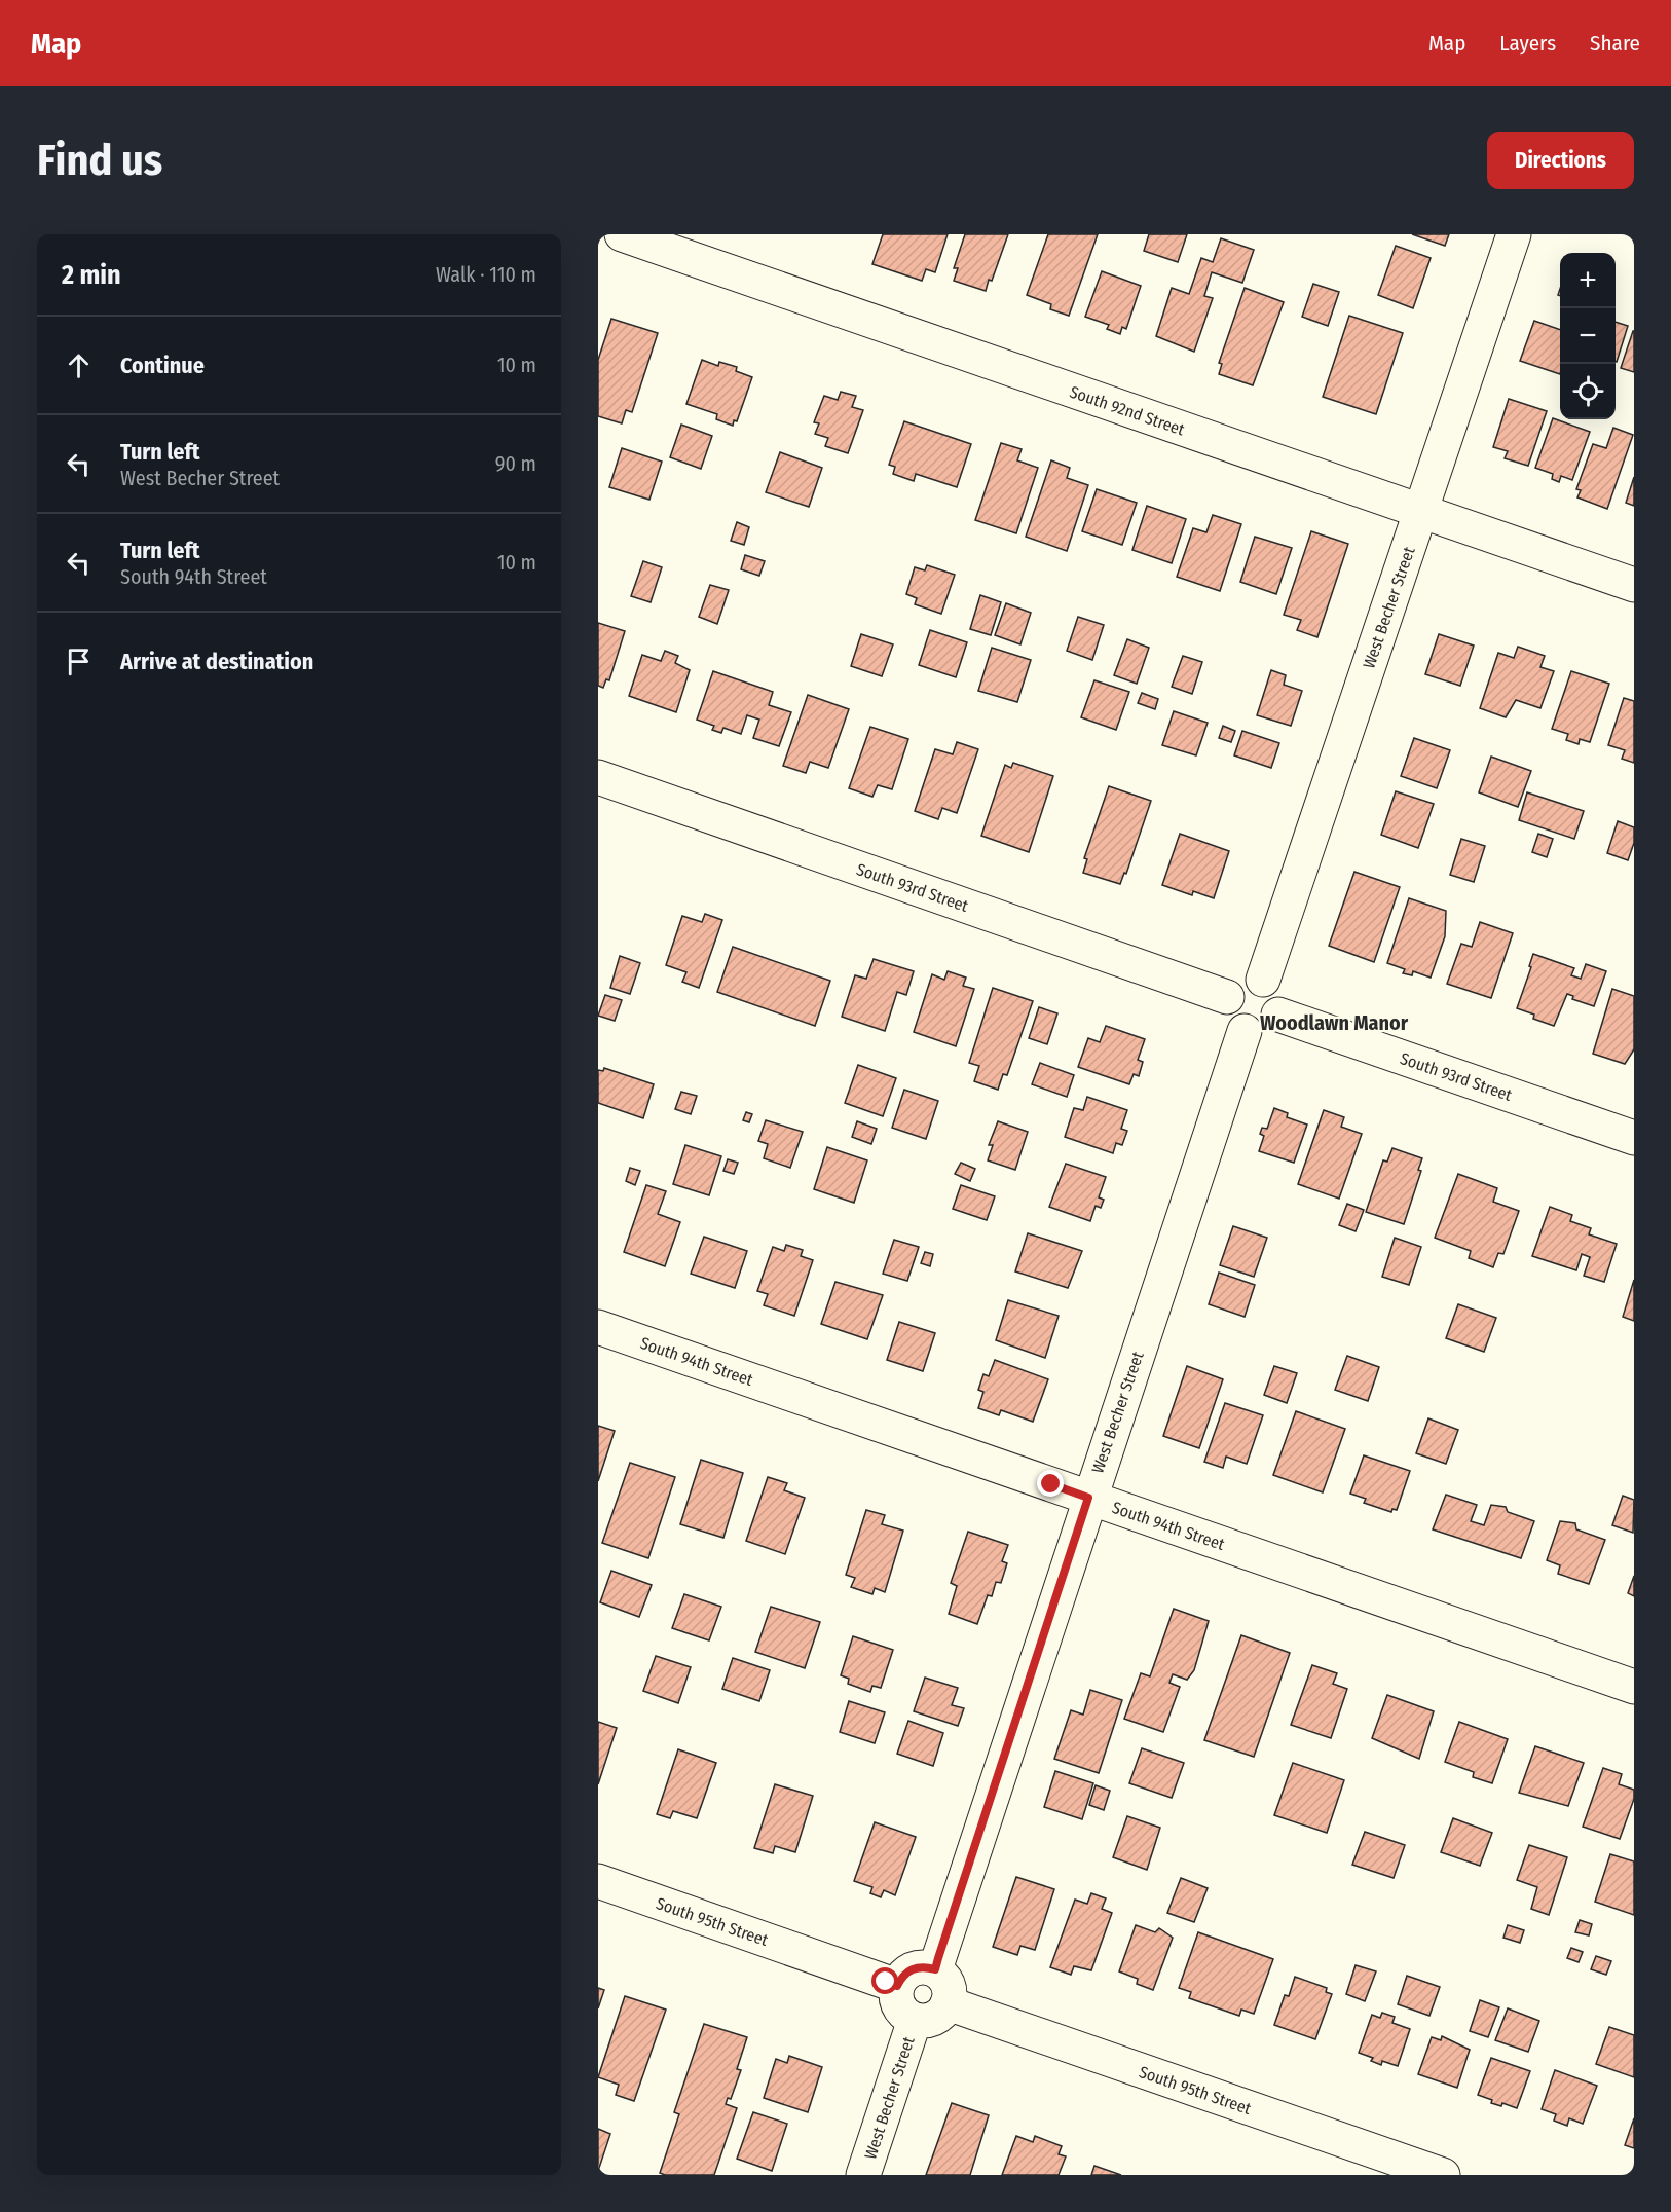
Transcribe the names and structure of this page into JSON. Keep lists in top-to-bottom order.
{
  "streets": {
    "street": [
      "South 92nd Street",
      "West Becher Street",
      "South 93rd Street",
      "South 94th Street",
      "South 95th Street"
    ]
  },
  "crossings": [
    ["South 92nd Street", "West Becher Street"],
    ["West Becher Street", "South 93rd Street"],
    ["West Becher Street", "South 94th Street"],
    ["West Becher Street", "South 95th Street"]
  ],
  "districts": ["Woodlawn Manor"],
  "page": {
    "header": "Map",
    "nav": ["Map", "Layers", "Share"],
    "buttons": "Directions",
    "title": "Find us",
    "heading": ["2 min", "Walk · 110 m"],
    "map_buttons": ["+", "−"],
    "list": [
      ["Continue", "10 m"],
      ["Turn left", "West Becher Street", "90 m"],
      ["Turn left", "South 94th Street", "10 m"],
      "Arrive at destination"
    ]
  }
}
